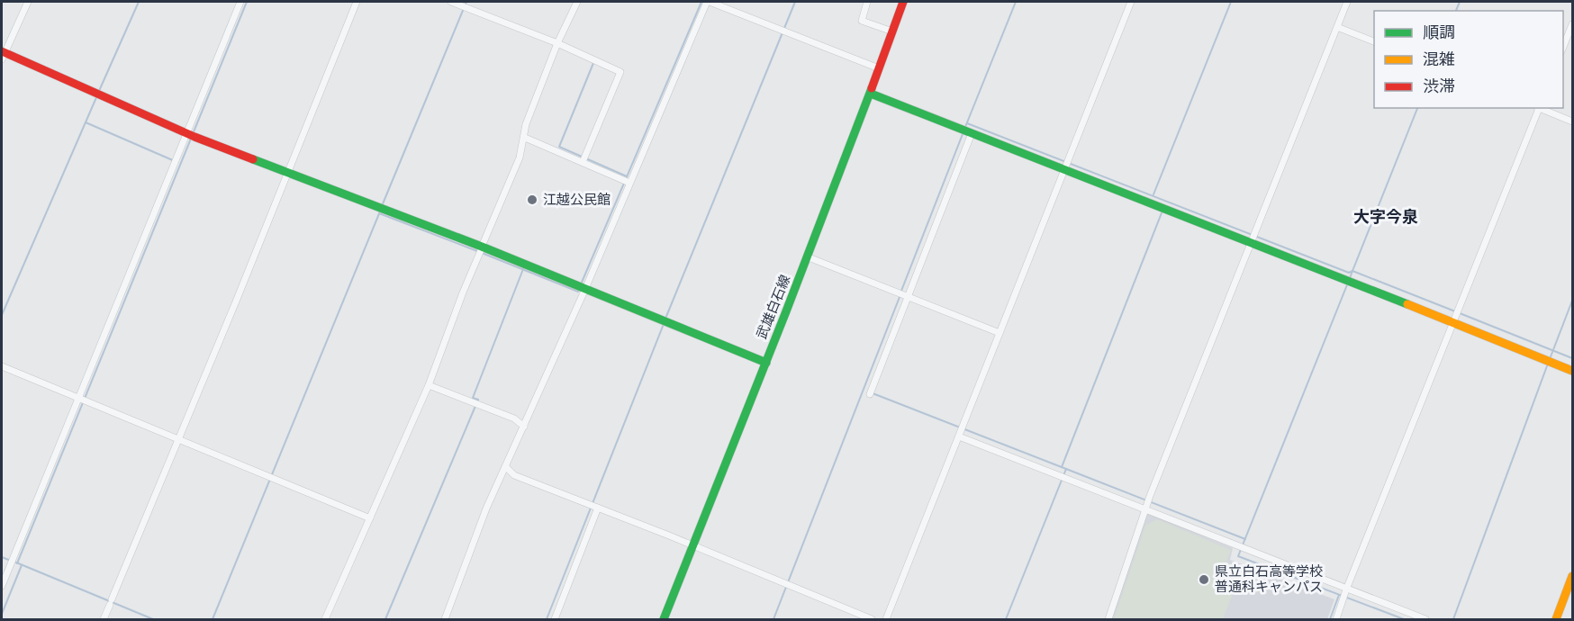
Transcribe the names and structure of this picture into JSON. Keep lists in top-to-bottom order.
{
  "streets": {
    "street": ["武雄白石線"]
  },
  "districts": ["大字今泉"],
  "places": ["江越公民館", "県立白石高等学校 普通科キャンパス"],
  "legend": ["順調", "混雑", "渋滞"]
}
